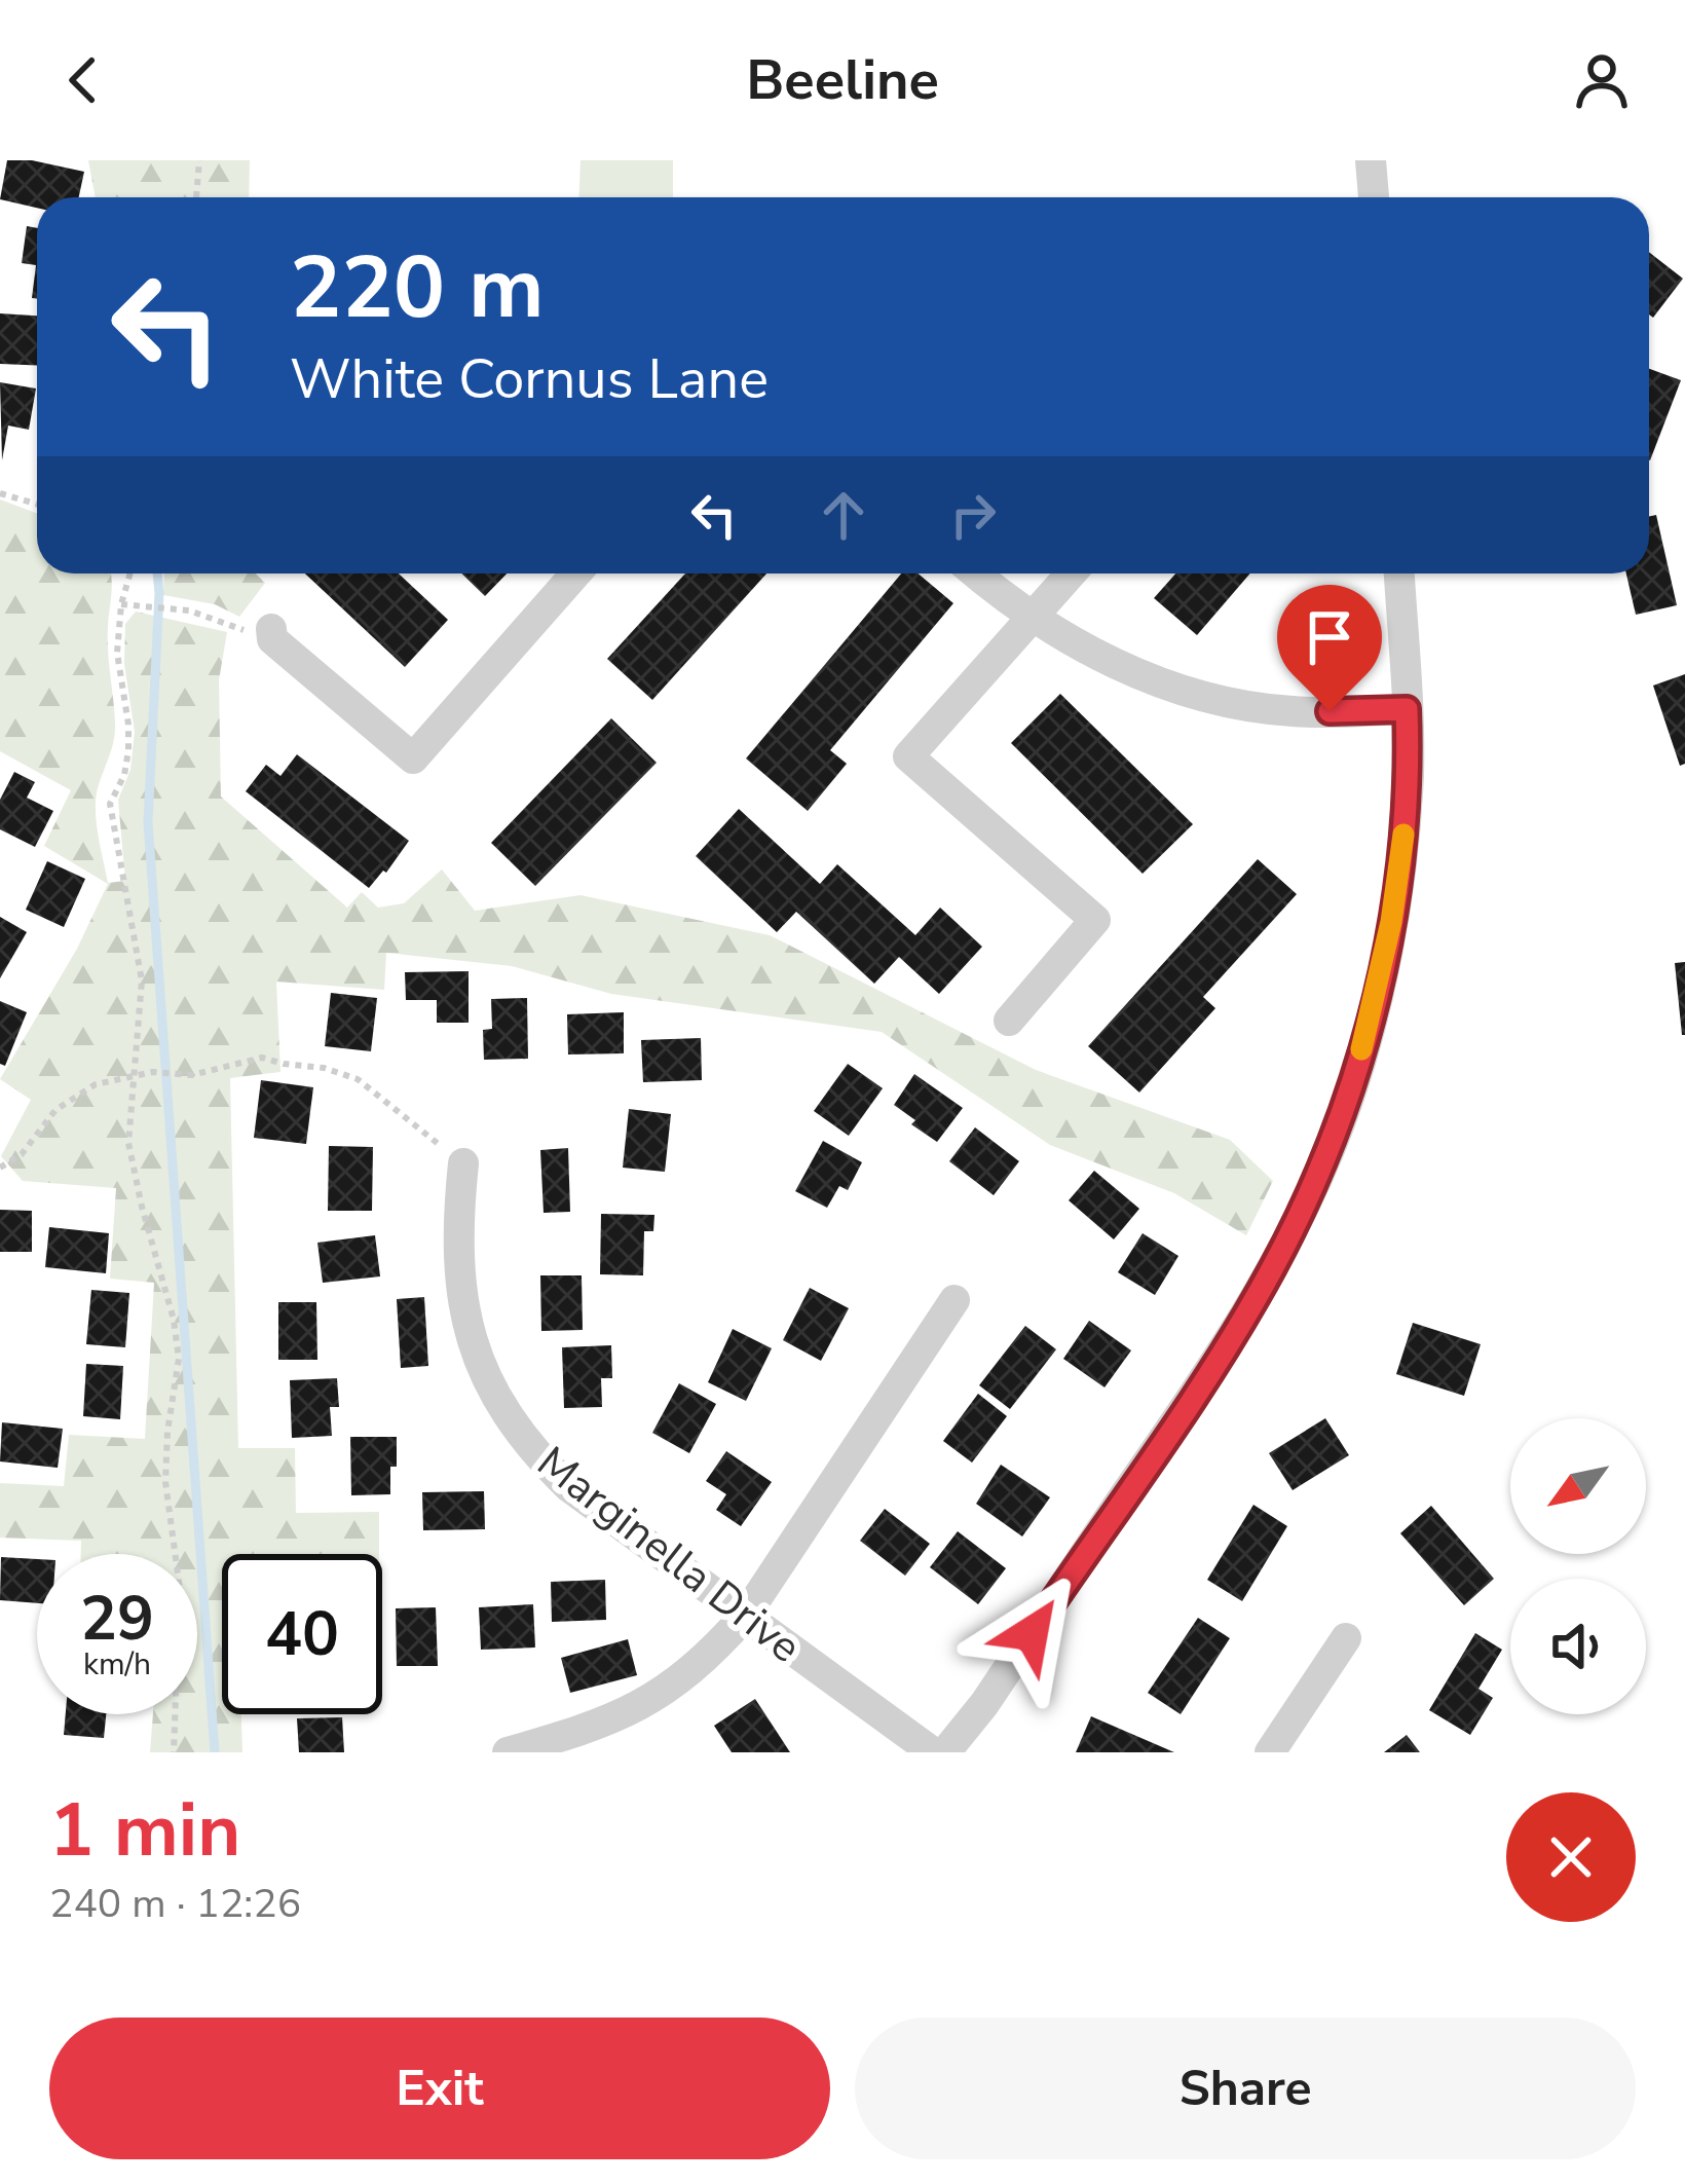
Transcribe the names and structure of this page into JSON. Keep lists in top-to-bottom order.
{
  "streets": {
    "street": ["Marginella Drive"]
  },
  "north": "bottom left",
  "page": {
    "header": "Beeline",
    "turn": ["220 m", "White Cornus Lane"],
    "speed": "29 km/h",
    "limit": "40",
    "heading": ["1 min", "240 m · 12:26"],
    "buttons": ["Exit", "Share"]
  }
}
